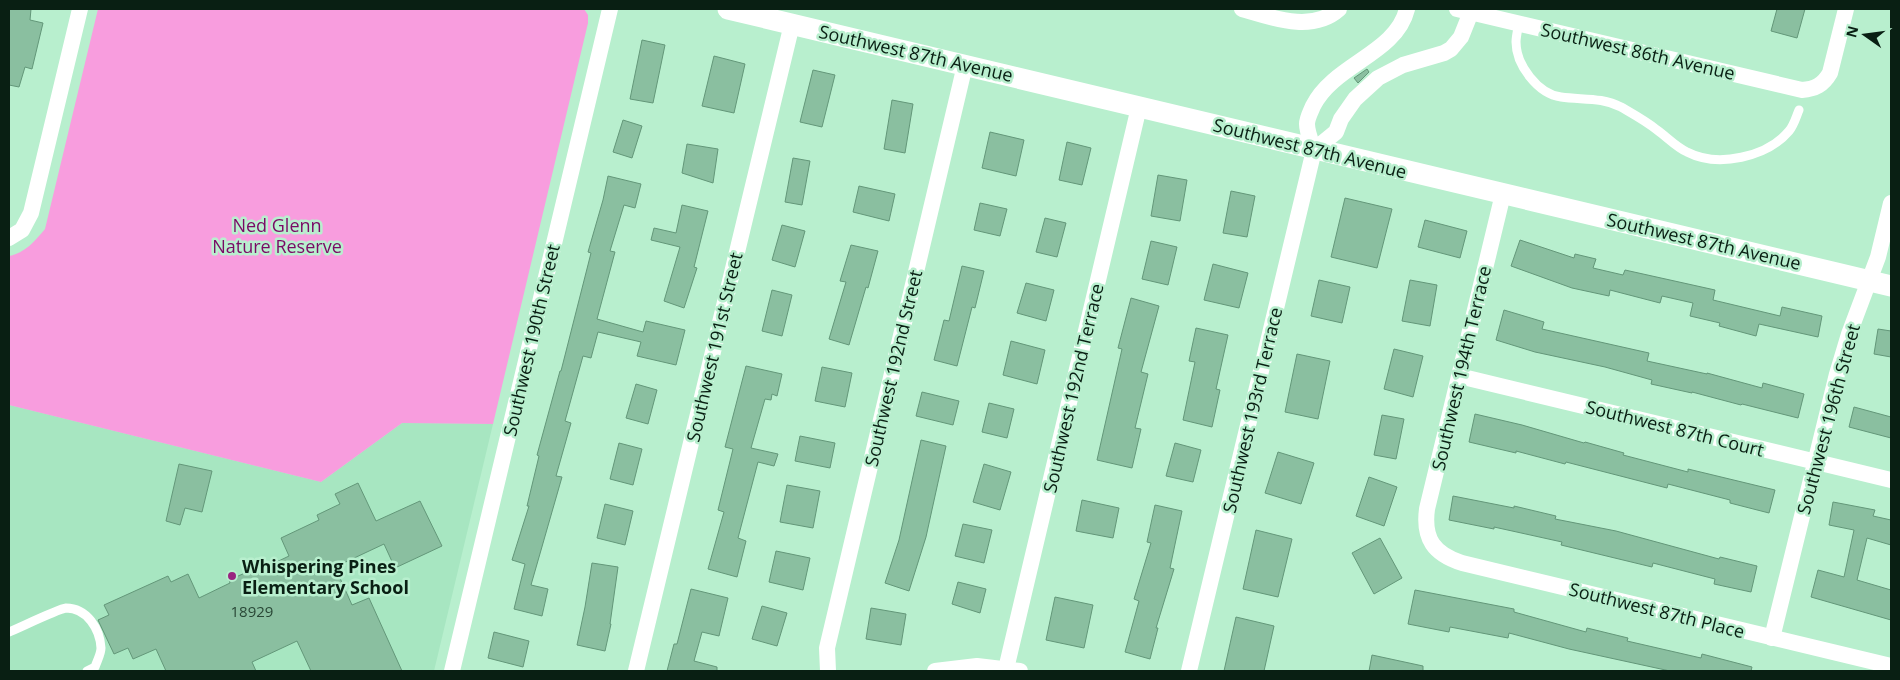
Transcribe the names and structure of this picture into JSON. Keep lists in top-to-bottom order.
{
  "streets": {
    "street": [
      "Southwest 86th Avenue",
      "Southwest 87th Avenue",
      "Southwest 190th Street",
      "Southwest 191st Street",
      "Southwest 192nd Street",
      "Southwest 194th Terrace",
      "Southwest 192nd Terrace",
      "Southwest 193rd Terrace",
      "Southwest 196th Street",
      "Southwest 87th Court",
      "Southwest 87th Place"
    ]
  },
  "crossings": [
    ["Southwest 87th Avenue", "Southwest 191st Street"],
    ["Southwest 87th Avenue", "Southwest 192nd Street"],
    ["Southwest 87th Avenue", "Southwest 194th Terrace"],
    ["Southwest 87th Avenue", "Southwest 192nd Terrace"],
    ["Southwest 87th Avenue", "Southwest 193rd Terrace"],
    ["Southwest 87th Avenue", "Southwest 196th Street"],
    ["Southwest 194th Terrace", "Southwest 87th Court"],
    ["Southwest 194th Terrace", "Southwest 87th Place"],
    ["Southwest 196th Street", "Southwest 87th Court"],
    ["Southwest 196th Street", "Southwest 87th Place"]
  ],
  "parks": ["Ned Glenn Nature Reserve"],
  "places": ["Whispering Pines Elementary School"],
  "house_numbers": ["18929"],
  "north": "left"
}
